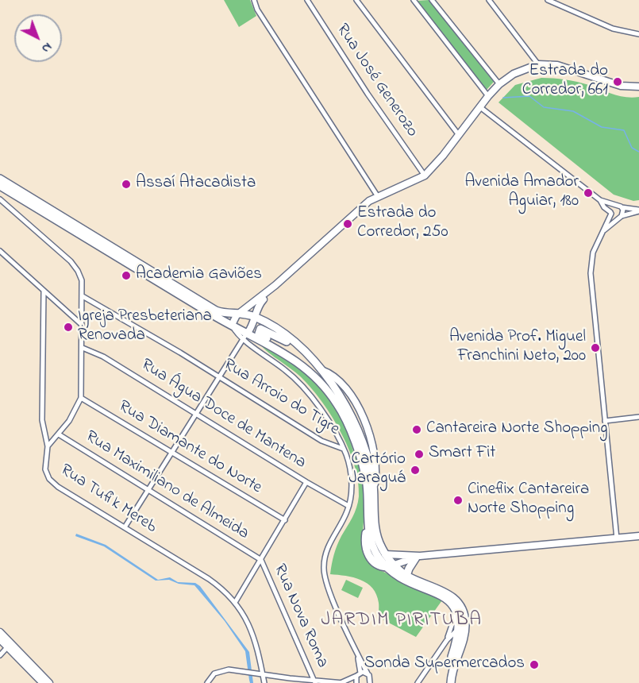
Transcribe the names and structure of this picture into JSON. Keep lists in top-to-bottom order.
{
  "streets": {
    "street": [
      "Rua José Generozo",
      "Rua Arroio do Tigre",
      "Rua Água Doce de Mantena",
      "Rua Diamante do Norte",
      "Rua Maximiliano de Almeida",
      "Rua Tufik Mereb",
      "Rua Nova Roma"
    ]
  },
  "crossings": [
    ["Rua Maximiliano de Almeida", "Rua Nova Roma"]
  ],
  "districts": ["JARDIM PIRITUBA"],
  "places": [
    "Estrada do Corredor, 661",
    "Assaí Atacadista",
    "Avenida Amador Aguiar, 180",
    "Estrada do Corredor, 250",
    "Academia Gaviões",
    "Igreja Presbeteriana Renovada",
    "Avenida Prof. Miguel Franchini Neto, 200",
    "Cantareira Norte Shopping",
    "Smart Fit",
    "Cartório Jaraguá",
    "Cineflix Cantareira Norte Shopping",
    "Sonda Supermercados"
  ],
  "north": "bottom right"
}
